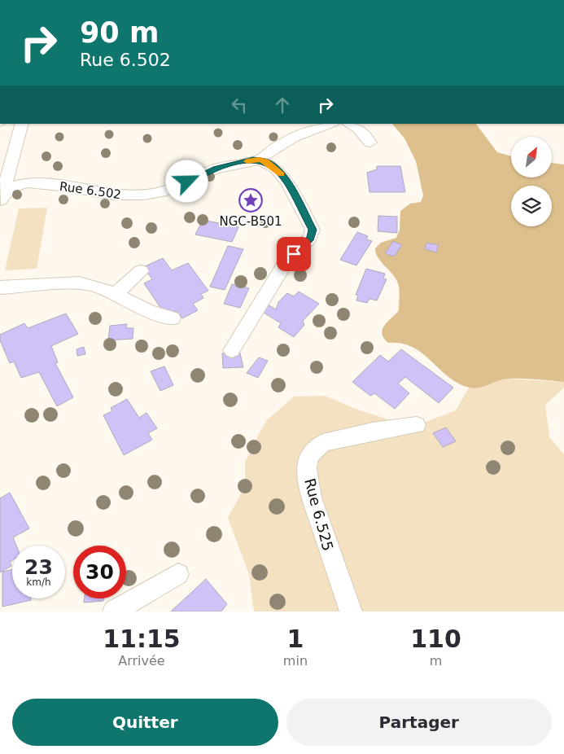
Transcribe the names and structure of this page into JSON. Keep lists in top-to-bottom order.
{
  "streets": {
    "street": ["Rue 6.502", "Rue 6.525"]
  },
  "places": {
    "place": ["NGC-B501"]
  },
  "north": "top right",
  "page": {
    "turn": ["90 m", "Rue 6.502"],
    "speed": "23 km/h",
    "limit": "30",
    "eta": [
      "11:15",
      "Arrivée",
      "1",
      "min",
      "110",
      "m"
    ],
    "buttons": ["Quitter", "Partager"]
  }
}
